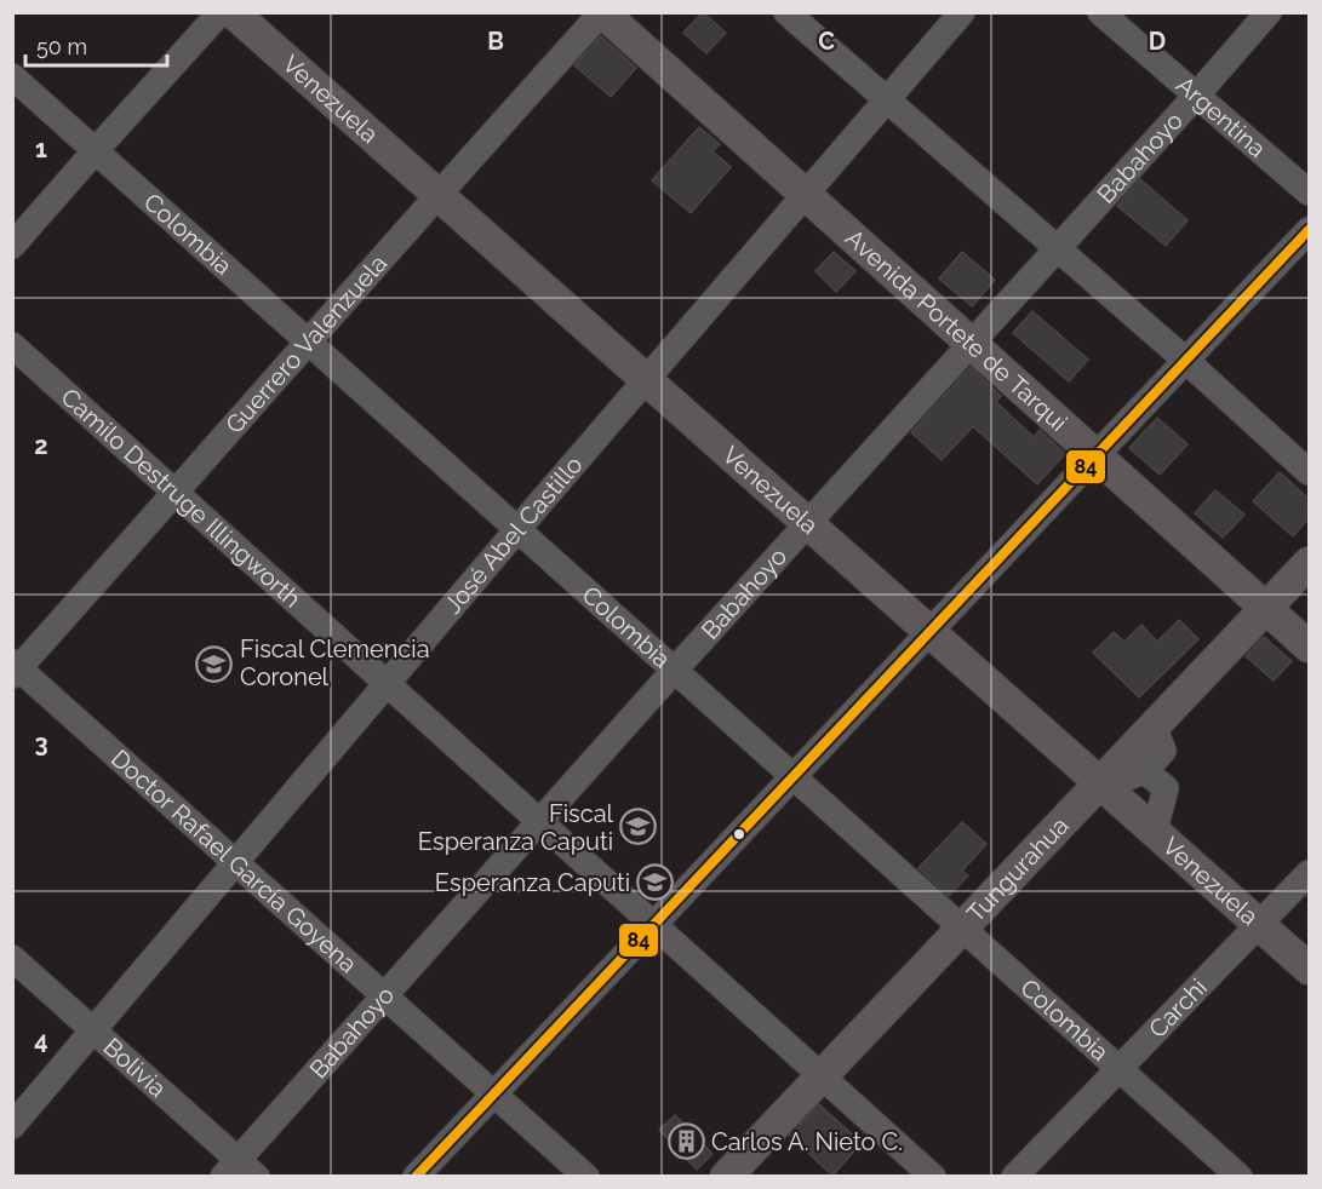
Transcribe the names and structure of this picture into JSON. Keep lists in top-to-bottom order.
{
  "streets": {
    "main road": ["Venezuela", "Avenida Portete de Tarqui", "Tungurahua"],
    "street": [
      "Argentina",
      "Babahoyo",
      "Colombia",
      "Guerrero Valenzuela",
      "Camilo Destruge Illingworth",
      "José Abel Castillo",
      "Doctor Rafael García Goyena",
      "Carchi",
      "Bolivia"
    ]
  },
  "crossings": [
    ["Venezuela", "Babahoyo"],
    ["Venezuela", "Guerrero Valenzuela"],
    ["Venezuela", "José Abel Castillo"],
    ["Venezuela", "Tungurahua"],
    ["Venezuela", "Carchi"],
    ["Argentina", "Babahoyo"],
    ["Babahoyo", "Colombia"],
    ["Babahoyo", "Avenida Portete de Tarqui"],
    ["Babahoyo", "Camilo Destruge Illingworth"],
    ["Babahoyo", "Doctor Rafael García Goyena"],
    ["Babahoyo", "Bolivia"],
    ["Colombia", "Guerrero Valenzuela"],
    ["Colombia", "José Abel Castillo"],
    ["Colombia", "Tungurahua"],
    ["Colombia", "Carchi"],
    ["Avenida Portete de Tarqui", "Guerrero Valenzuela"],
    ["Avenida Portete de Tarqui", "José Abel Castillo"],
    ["Avenida Portete de Tarqui", "Tungurahua"],
    ["Guerrero Valenzuela", "Camilo Destruge Illingworth"],
    ["Guerrero Valenzuela", "Doctor Rafael García Goyena"],
    ["Camilo Destruge Illingworth", "José Abel Castillo"],
    ["Camilo Destruge Illingworth", "Tungurahua"],
    ["José Abel Castillo", "Doctor Rafael García Goyena"],
    ["José Abel Castillo", "Bolivia"]
  ],
  "places": {
    "school or university": ["Fiscal Clemencia Coronel", "Fiscal Esperanza Caputi", "Esperanza Caputi"],
    "building": ["Carlos A. Nieto C."]
  },
  "lines": ["transit line 84"],
  "scale_bar": "50 m",
  "grid": {
    "columns": ["B", "C", "D"],
    "rows": [
      "1",
      "2",
      "3",
      "4"
    ]
  }
}
